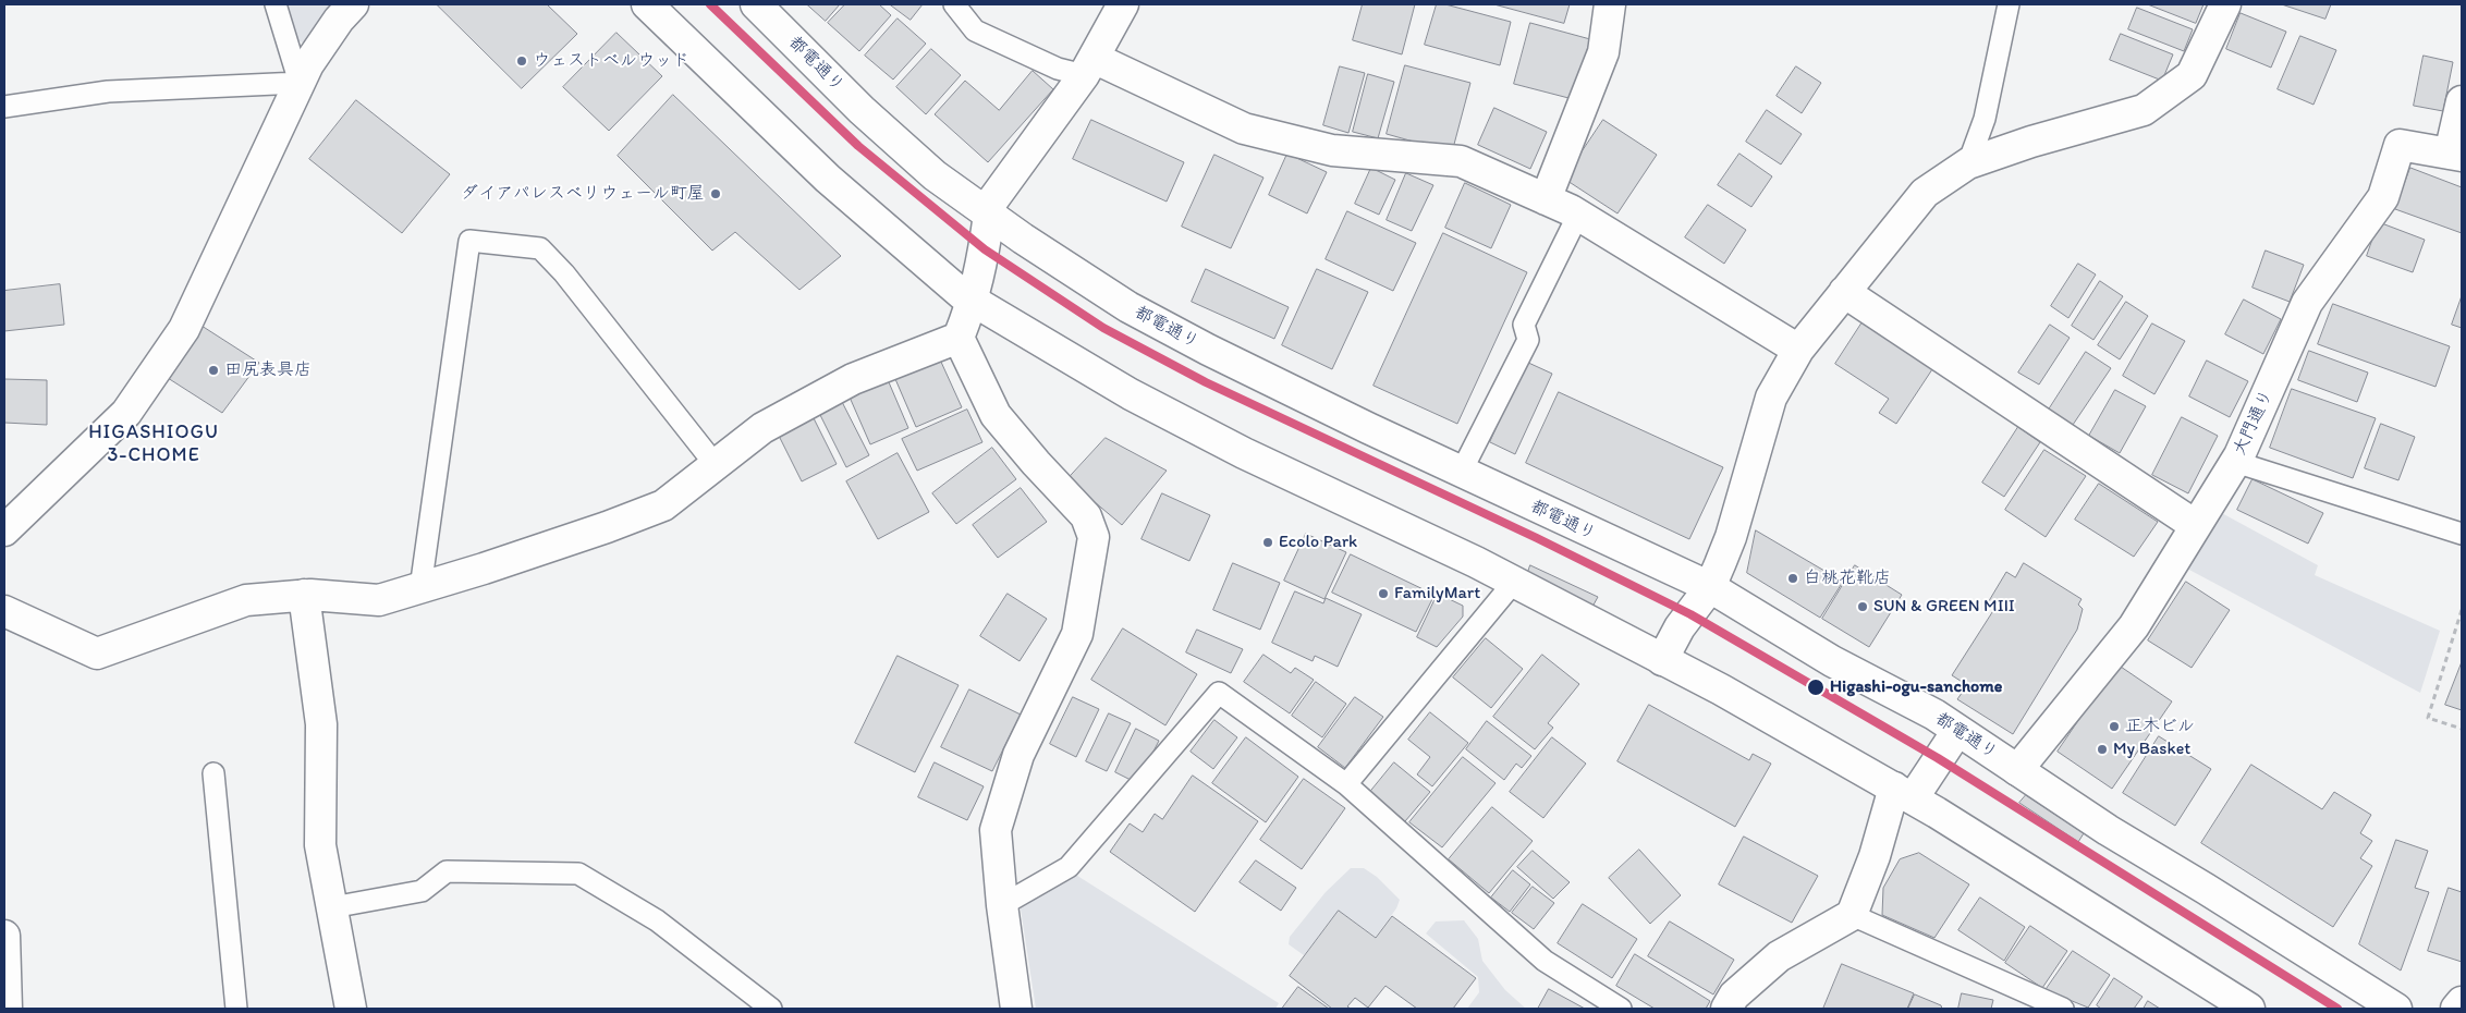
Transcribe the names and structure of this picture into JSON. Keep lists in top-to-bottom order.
{
  "streets": {
    "street": ["都電通り", "大門通り"]
  },
  "crossings": [
    ["都電通り", "大門通り"]
  ],
  "districts": ["HIGASHIOGU 3-CHOME"],
  "places": [
    "ウェストベルウッド",
    "ダイアパレスベリウェール町屋",
    "田尻表具店",
    "Ecolo Park",
    "白桃花靴店",
    "FamilyMart",
    "SUN & GREEN MIII",
    "Higashi-ogu-sanchome",
    "正木ビル",
    "My Basket"
  ]
}
